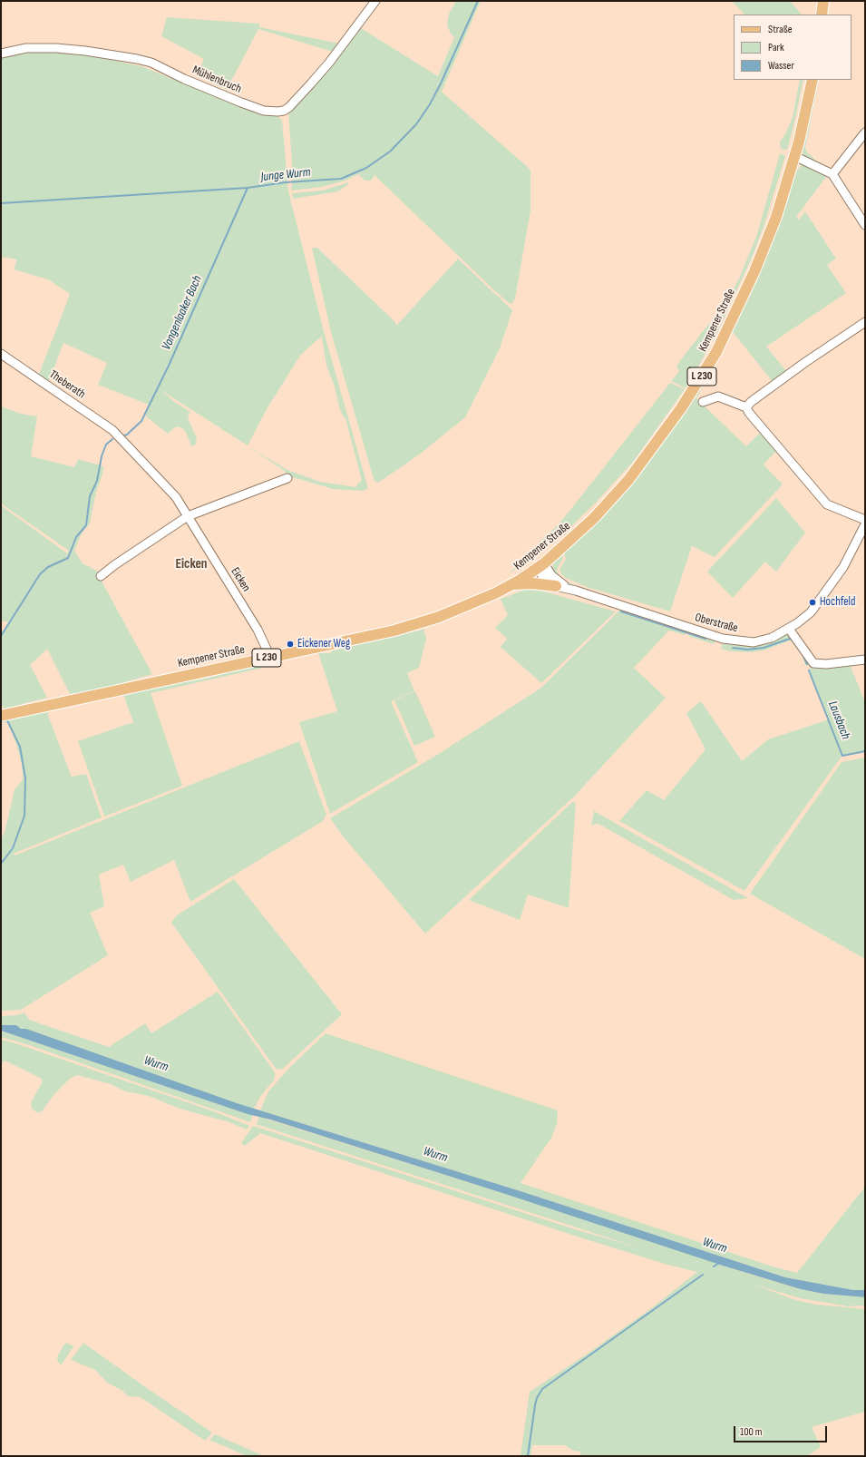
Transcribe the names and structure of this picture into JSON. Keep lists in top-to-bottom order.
{
  "streets": {
    "main road": ["Kempener Straße", "L 230"],
    "street": [
      "Mühlenbruch",
      "Theberath",
      "Eicken",
      "Oberstraße"
    ]
  },
  "crossings": [
    ["Kempener Straße", "Eicken"],
    ["Theberath", "Eicken"]
  ],
  "districts": ["Eicken"],
  "water": [
    "Junge Wurm",
    "Vongenlaaker Bach",
    "Lausbach",
    "Wurm"
  ],
  "places": ["Hochfeld", "Eickener Weg"],
  "legend": ["Straße", "Park", "Wasser"],
  "scale_bar": "100 m"
}
